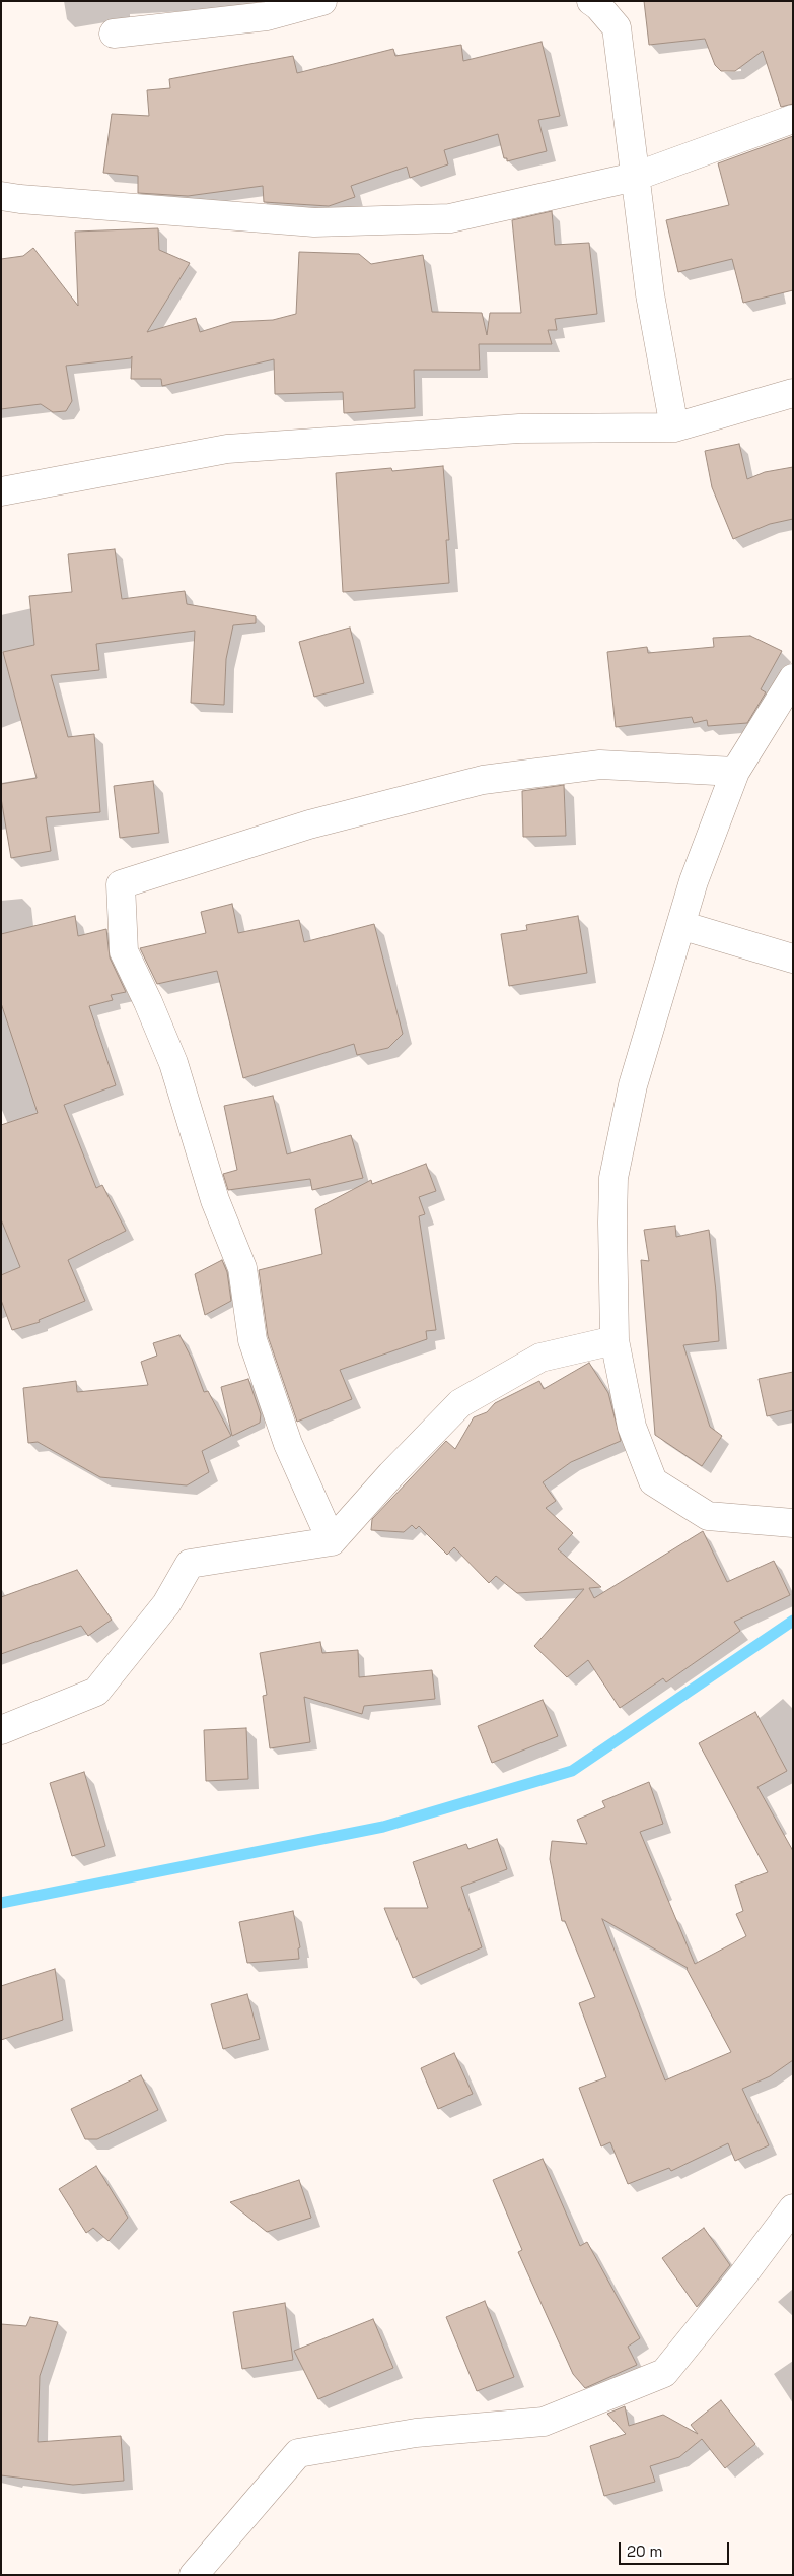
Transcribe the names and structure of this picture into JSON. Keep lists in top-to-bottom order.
{
  "scale_bar": "20 m"
}
